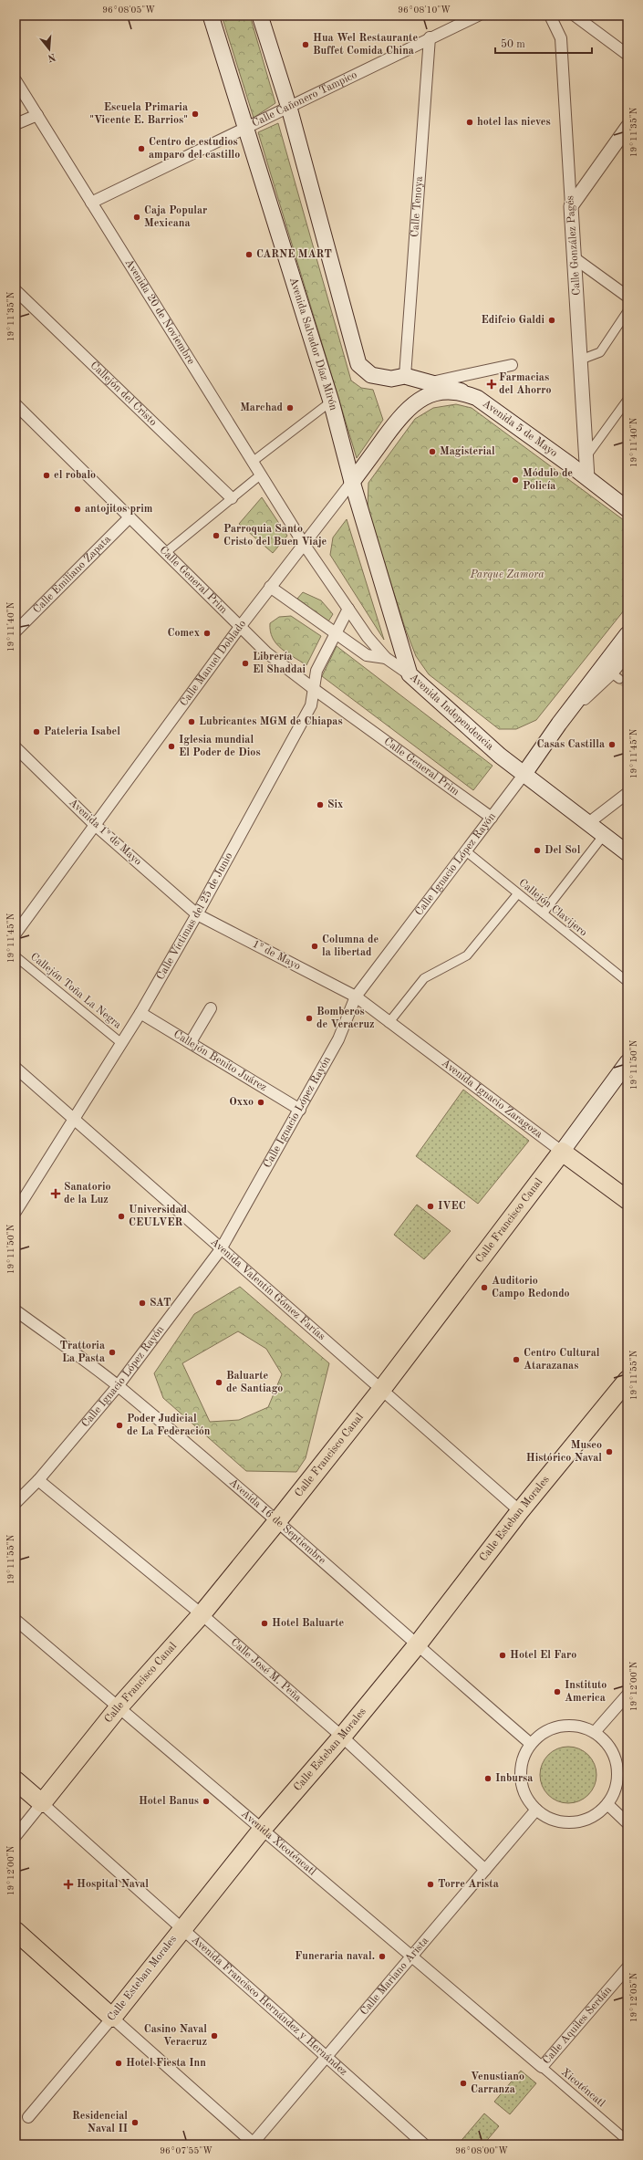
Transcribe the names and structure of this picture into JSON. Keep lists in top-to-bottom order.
{
  "streets": {
    "main road": [
      "Avenida Salvador Díaz Mirón",
      "Avenida 5 de Mayo",
      "Calle Manuel Doblado",
      "Avenida Independencia",
      "Calle Ignacio López Rayón",
      "Avenida Ignacio Zaragoza",
      "Calle Francisco Canal",
      "Calle Esteban Morales",
      "Avenida Francisco Hernández y Hernández"
    ],
    "street": [
      "Calle Cañonero Tampico",
      "Calle Tenoya",
      "Calle González Pagés",
      "Avenida 20 de Noviembre",
      "Callejón del Cristo",
      "Calle Emiliano Zapata",
      "Calle General Prim",
      "Avenida 1º de Mayo",
      "Callejón Clavijero",
      "Calle Víctimas del 25 de Junio",
      "1º de Mayo",
      "Callejón Toña La Negra",
      "Callejón Benito Juárez",
      "Avenida Valentín Gómez Farías",
      "Avenida 16 de Septiembre",
      "Calle José M. Peña",
      "Avenida Xicoténcatl",
      "Calle Mariano Arista",
      "Calle Aquiles Serdán",
      "Xicoténcatl"
    ]
  },
  "crossings": [
    ["Calle Cañonero Tampico", "Calle Tenoya"],
    ["Calle Cañonero Tampico", "Avenida 20 de Noviembre"],
    ["Calle Cañonero Tampico", "Avenida Salvador Díaz Mirón"],
    ["Calle González Pagés", "Avenida 5 de Mayo"],
    ["Avenida 20 de Noviembre", "Calle Manuel Doblado"],
    ["Avenida 20 de Noviembre", "Avenida Independencia"],
    ["Avenida Salvador Díaz Mirón", "Calle Manuel Doblado"],
    ["Avenida Salvador Díaz Mirón", "Avenida Independencia"],
    ["Avenida 5 de Mayo", "Calle Manuel Doblado"],
    ["Calle Emiliano Zapata", "Calle General Prim"],
    ["Calle General Prim", "Calle Manuel Doblado"],
    ["Calle General Prim", "Calle Ignacio López Rayón"],
    ["Calle General Prim", "Calle Víctimas del 25 de Junio"],
    ["Calle Manuel Doblado", "Avenida Independencia"],
    ["Calle Manuel Doblado", "Avenida 1º de Mayo"],
    ["Avenida Independencia", "Calle Ignacio López Rayón"],
    ["Avenida Independencia", "Calle Víctimas del 25 de Junio"],
    ["Avenida 1º de Mayo", "Calle Víctimas del 25 de Junio"],
    ["Avenida 1º de Mayo", "1º de Mayo"],
    ["Calle Ignacio López Rayón", "Callejón Clavijero"],
    ["Calle Ignacio López Rayón", "1º de Mayo"],
    ["Calle Ignacio López Rayón", "Callejón Benito Juárez"],
    ["Calle Ignacio López Rayón", "Avenida Ignacio Zaragoza"],
    ["Calle Ignacio López Rayón", "Avenida Valentín Gómez Farías"],
    ["Calle Ignacio López Rayón", "Avenida 16 de Septiembre"],
    ["Calle Ignacio López Rayón", "Calle José M. Peña"],
    ["Calle Víctimas del 25 de Junio", "1º de Mayo"],
    ["Calle Víctimas del 25 de Junio", "Callejón Toña La Negra"],
    ["Calle Víctimas del 25 de Junio", "Callejón Benito Juárez"],
    ["Calle Víctimas del 25 de Junio", "Avenida Valentín Gómez Farías"],
    ["1º de Mayo", "Avenida Ignacio Zaragoza"],
    ["Avenida Ignacio Zaragoza", "Calle Francisco Canal"],
    ["Calle Francisco Canal", "Avenida Valentín Gómez Farías"],
    ["Calle Francisco Canal", "Avenida 16 de Septiembre"],
    ["Calle Francisco Canal", "Calle José M. Peña"],
    ["Calle Francisco Canal", "Avenida Xicoténcatl"],
    ["Calle Francisco Canal", "Avenida Francisco Hernández y Hernández"],
    ["Avenida Valentín Gómez Farías", "Calle Esteban Morales"],
    ["Calle Esteban Morales", "Avenida 16 de Septiembre"],
    ["Calle Esteban Morales", "Calle José M. Peña"],
    ["Calle Esteban Morales", "Avenida Xicoténcatl"],
    ["Calle Esteban Morales", "Avenida Francisco Hernández y Hernández"],
    ["Avenida 16 de Septiembre", "Calle Mariano Arista"],
    ["Calle José M. Peña", "Calle Mariano Arista"],
    ["Avenida Xicoténcatl", "Calle Mariano Arista"],
    ["Avenida Xicoténcatl", "Calle Aquiles Serdán"],
    ["Avenida Xicoténcatl", "Xicoténcatl"],
    ["Calle Mariano Arista", "Avenida Francisco Hernández y Hernández"],
    ["Calle Aquiles Serdán", "Xicoténcatl"]
  ],
  "parks": ["Parque Zamora"],
  "places": {
    "other": [
      "Hua Wel Restaurante Buffet Comida China",
      "Escuela Primaria \"Vicente E. Barrios\"",
      "hotel las nieves",
      "Centro de estudios amparo del castillo",
      "Caja Popular Mexicana",
      "CARNE MART",
      "Edifcio Galdi",
      "Marchad",
      "Magisterial",
      "el robalo",
      "Módulo de Policía",
      "antojitos prim",
      "Parroquia Santo Cristo del Buen Viaje",
      "Comex",
      "Librería El Shaddai",
      "Lubricantes MGM de Chiapas",
      "Pateleria Isabel",
      "Casas Castilla",
      "Iglesia mundial El Poder de Dios",
      "Six",
      "Del Sol",
      "Columna de la libertad",
      "Bomberos de Veracruz",
      "Oxxo",
      "IVEC",
      "Universidad CEULVER",
      "Auditorio Campo Redondo",
      "SAT",
      "Trattoria La Pasta",
      "Centro Cultural Atarazanas",
      "Baluarte de Santiago",
      "Poder Judicial de La Federación",
      "Museo Histórico Naval",
      "Hotel Baluarte",
      "Hotel El Faro",
      "Instituto America",
      "Inbursa",
      "Hotel Banus",
      "Torre Arista",
      "Funeraria naval.",
      "Casino Naval Veracruz",
      "Hotel Fiesta Inn",
      "Venustiano Carranza",
      "Residencial Naval II"
    ],
    "health": ["Farmacias del Ahorro", "Sanatorio de la Luz", "Hospital Naval"]
  },
  "scale_bar": "50 m",
  "north": "bottom",
  "coordinates": [
    "96°08'05\"W",
    "96°08'10\"W",
    "19°11'35\"N",
    "19°11'40\"N",
    "19°11'45\"N",
    "19°11'50\"N",
    "19°11'55\"N",
    "19°12'00\"N",
    "19°12'05\"N",
    "96°07'55\"W",
    "96°08'00\"W"
  ]
}
